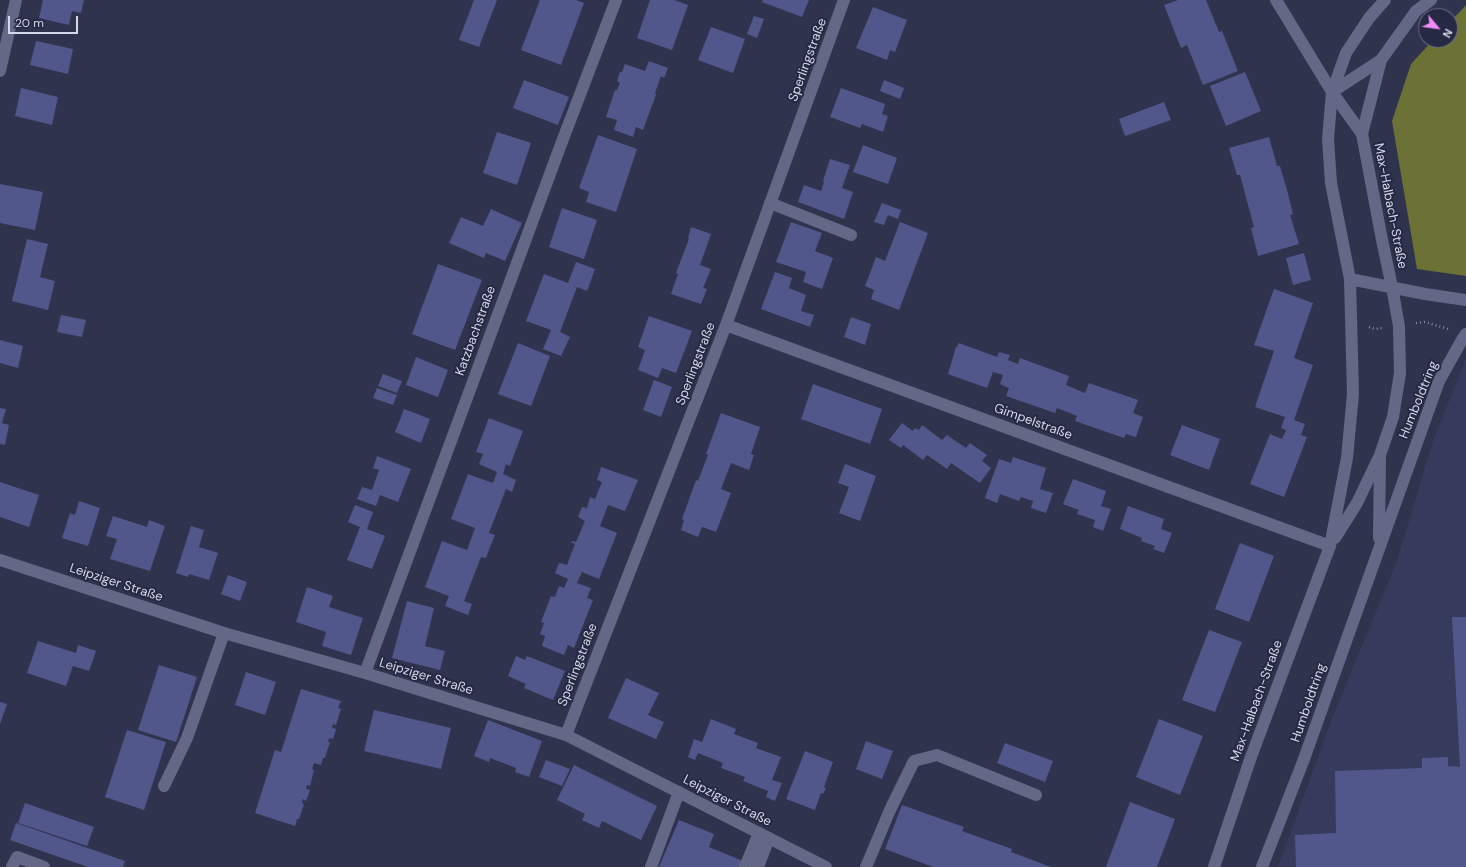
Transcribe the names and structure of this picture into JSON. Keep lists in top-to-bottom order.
{
  "streets": {
    "street": [
      "Sperlingstraße",
      "Max-Halbach-Straße",
      "Katzbachstraße",
      "Humboldtring",
      "Gimpelstraße",
      "Leipziger Straße"
    ]
  },
  "crossings": [
    ["Sperlingstraße", "Gimpelstraße"],
    ["Sperlingstraße", "Leipziger Straße"],
    ["Max-Halbach-Straße", "Humboldtring"],
    ["Max-Halbach-Straße", "Gimpelstraße"],
    ["Katzbachstraße", "Leipziger Straße"]
  ],
  "scale_bar": "20 m",
  "north": "bottom right"
}
